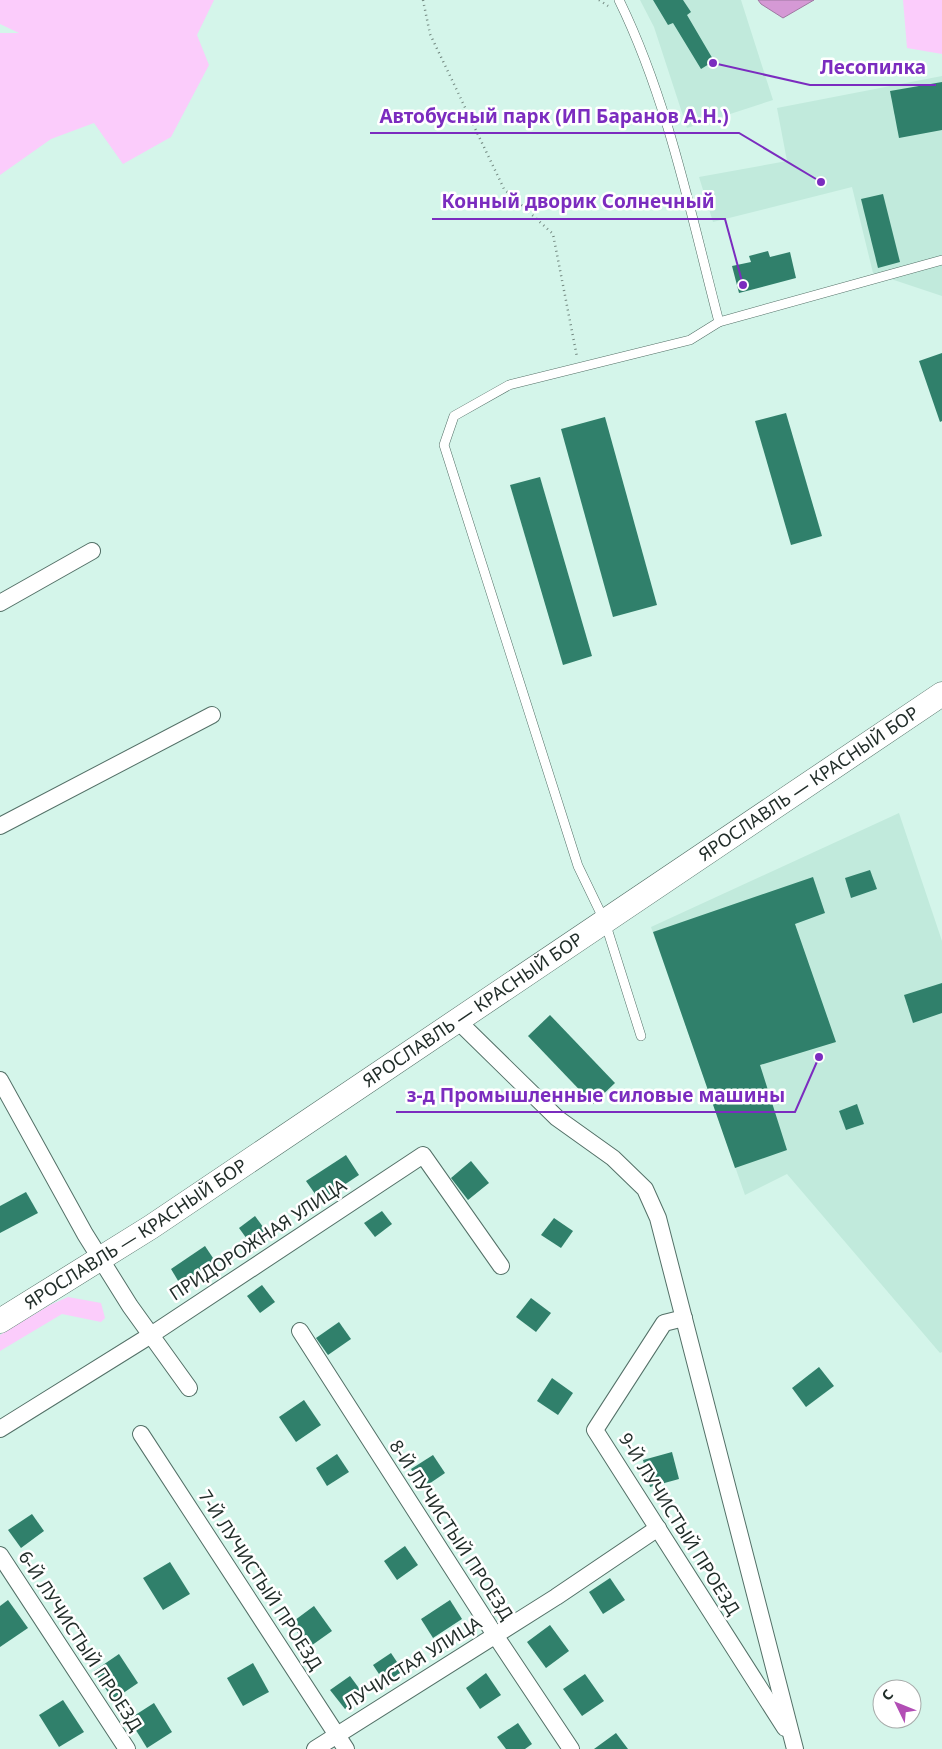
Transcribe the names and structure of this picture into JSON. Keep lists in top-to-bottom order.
{
  "streets": {
    "street": [
      "ЯРОСЛАВЛЬ — КРАСНЫЙ БОР",
      "ПРИДОРОЖНАЯ УЛИЦА",
      "9-Й ЛУЧИСТЫЙ ПРОЕЗД",
      "8-Й ЛУЧИСТЫЙ ПРОЕЗД",
      "7-Й ЛУЧИСТЫЙ ПРОЕЗД",
      "6-Й ЛУЧИСТЫЙ ПРОЕЗД",
      "ЛУЧИСТАЯ УЛИЦА"
    ]
  },
  "crossings": [
    ["9-Й ЛУЧИСТЫЙ ПРОЕЗД", "ЛУЧИСТАЯ УЛИЦА"],
    ["8-Й ЛУЧИСТЫЙ ПРОЕЗД", "ЛУЧИСТАЯ УЛИЦА"],
    ["7-Й ЛУЧИСТЫЙ ПРОЕЗД", "ЛУЧИСТАЯ УЛИЦА"]
  ],
  "places": [
    "Лесопилка",
    "Автобусный парк (ИП Баранов А.Н.)",
    "Конный дворик Солнечный",
    "з-д Промышленные силовые машины"
  ],
  "north": "top left"
}
